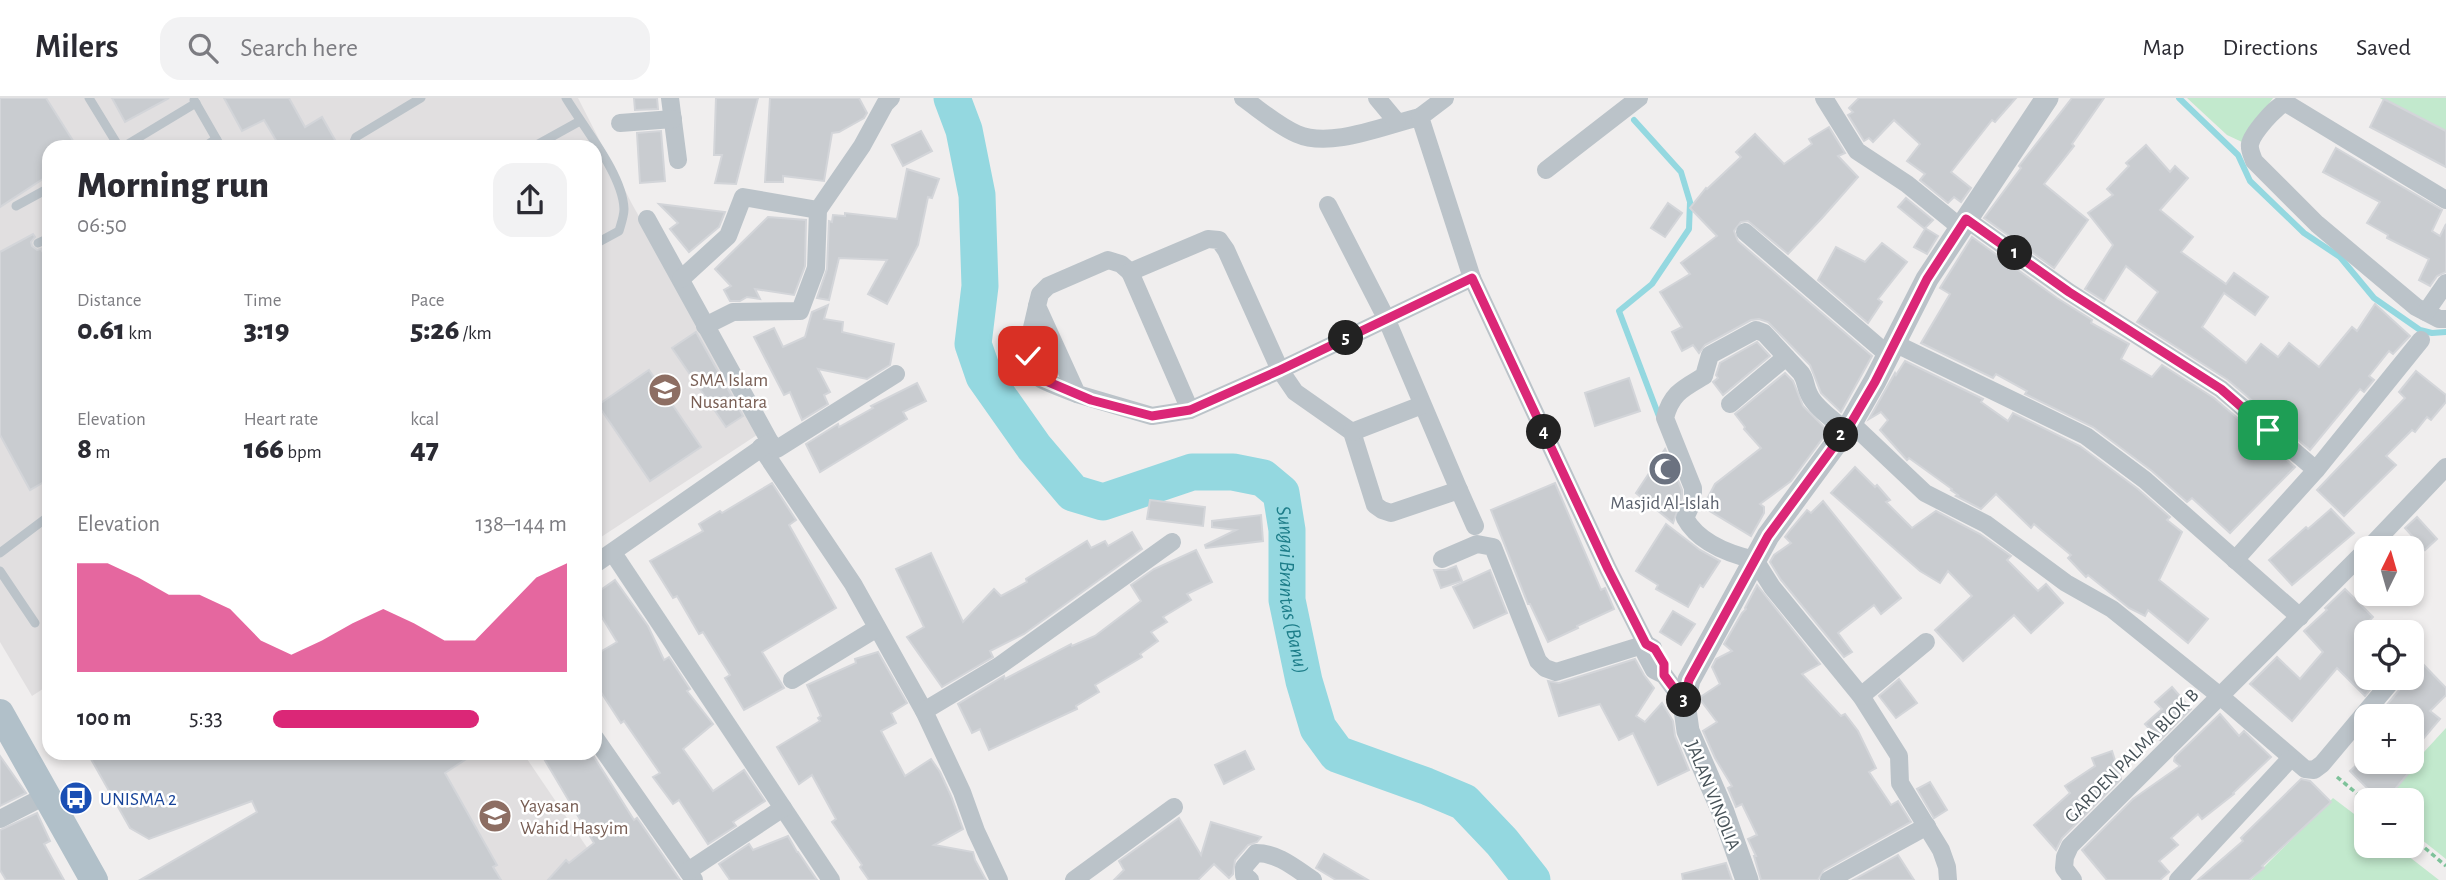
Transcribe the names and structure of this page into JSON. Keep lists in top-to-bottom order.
{
  "streets": {
    "street": ["GARDEN PALMA BLOK B", "JALAN VINOLIA"]
  },
  "water": ["Sungai Brantas (Banu)"],
  "places": {
    "school or university": ["SMA Islam Nusantara", "Yayasan Wahid Hasyim"],
    "mosque": ["Masjid Al-Islah"],
    "bus stop": ["UNISMA 2"]
  },
  "north": "top",
  "page": {
    "header": "Milers",
    "search": "Search here",
    "nav": ["Map", "Directions", "Saved"],
    "heading": ["Morning run", "06:50"],
    "pins": [
      "1",
      "5",
      "4",
      "2",
      "3"
    ],
    "stats": [
      ["Distance", "0.61 km"],
      ["Time", "3:19"],
      ["Pace", "5:26 /km"],
      ["Elevation", "8 m"],
      ["Heart rate", "166 bpm"],
      ["kcal", "47"]
    ],
    "chart": ["Elevation", "138–144 m"],
    "map_buttons": ["+", "−"],
    "list": [
      {
        "name": "100 m",
        "note": "5:33"
      }
    ]
  }
}
